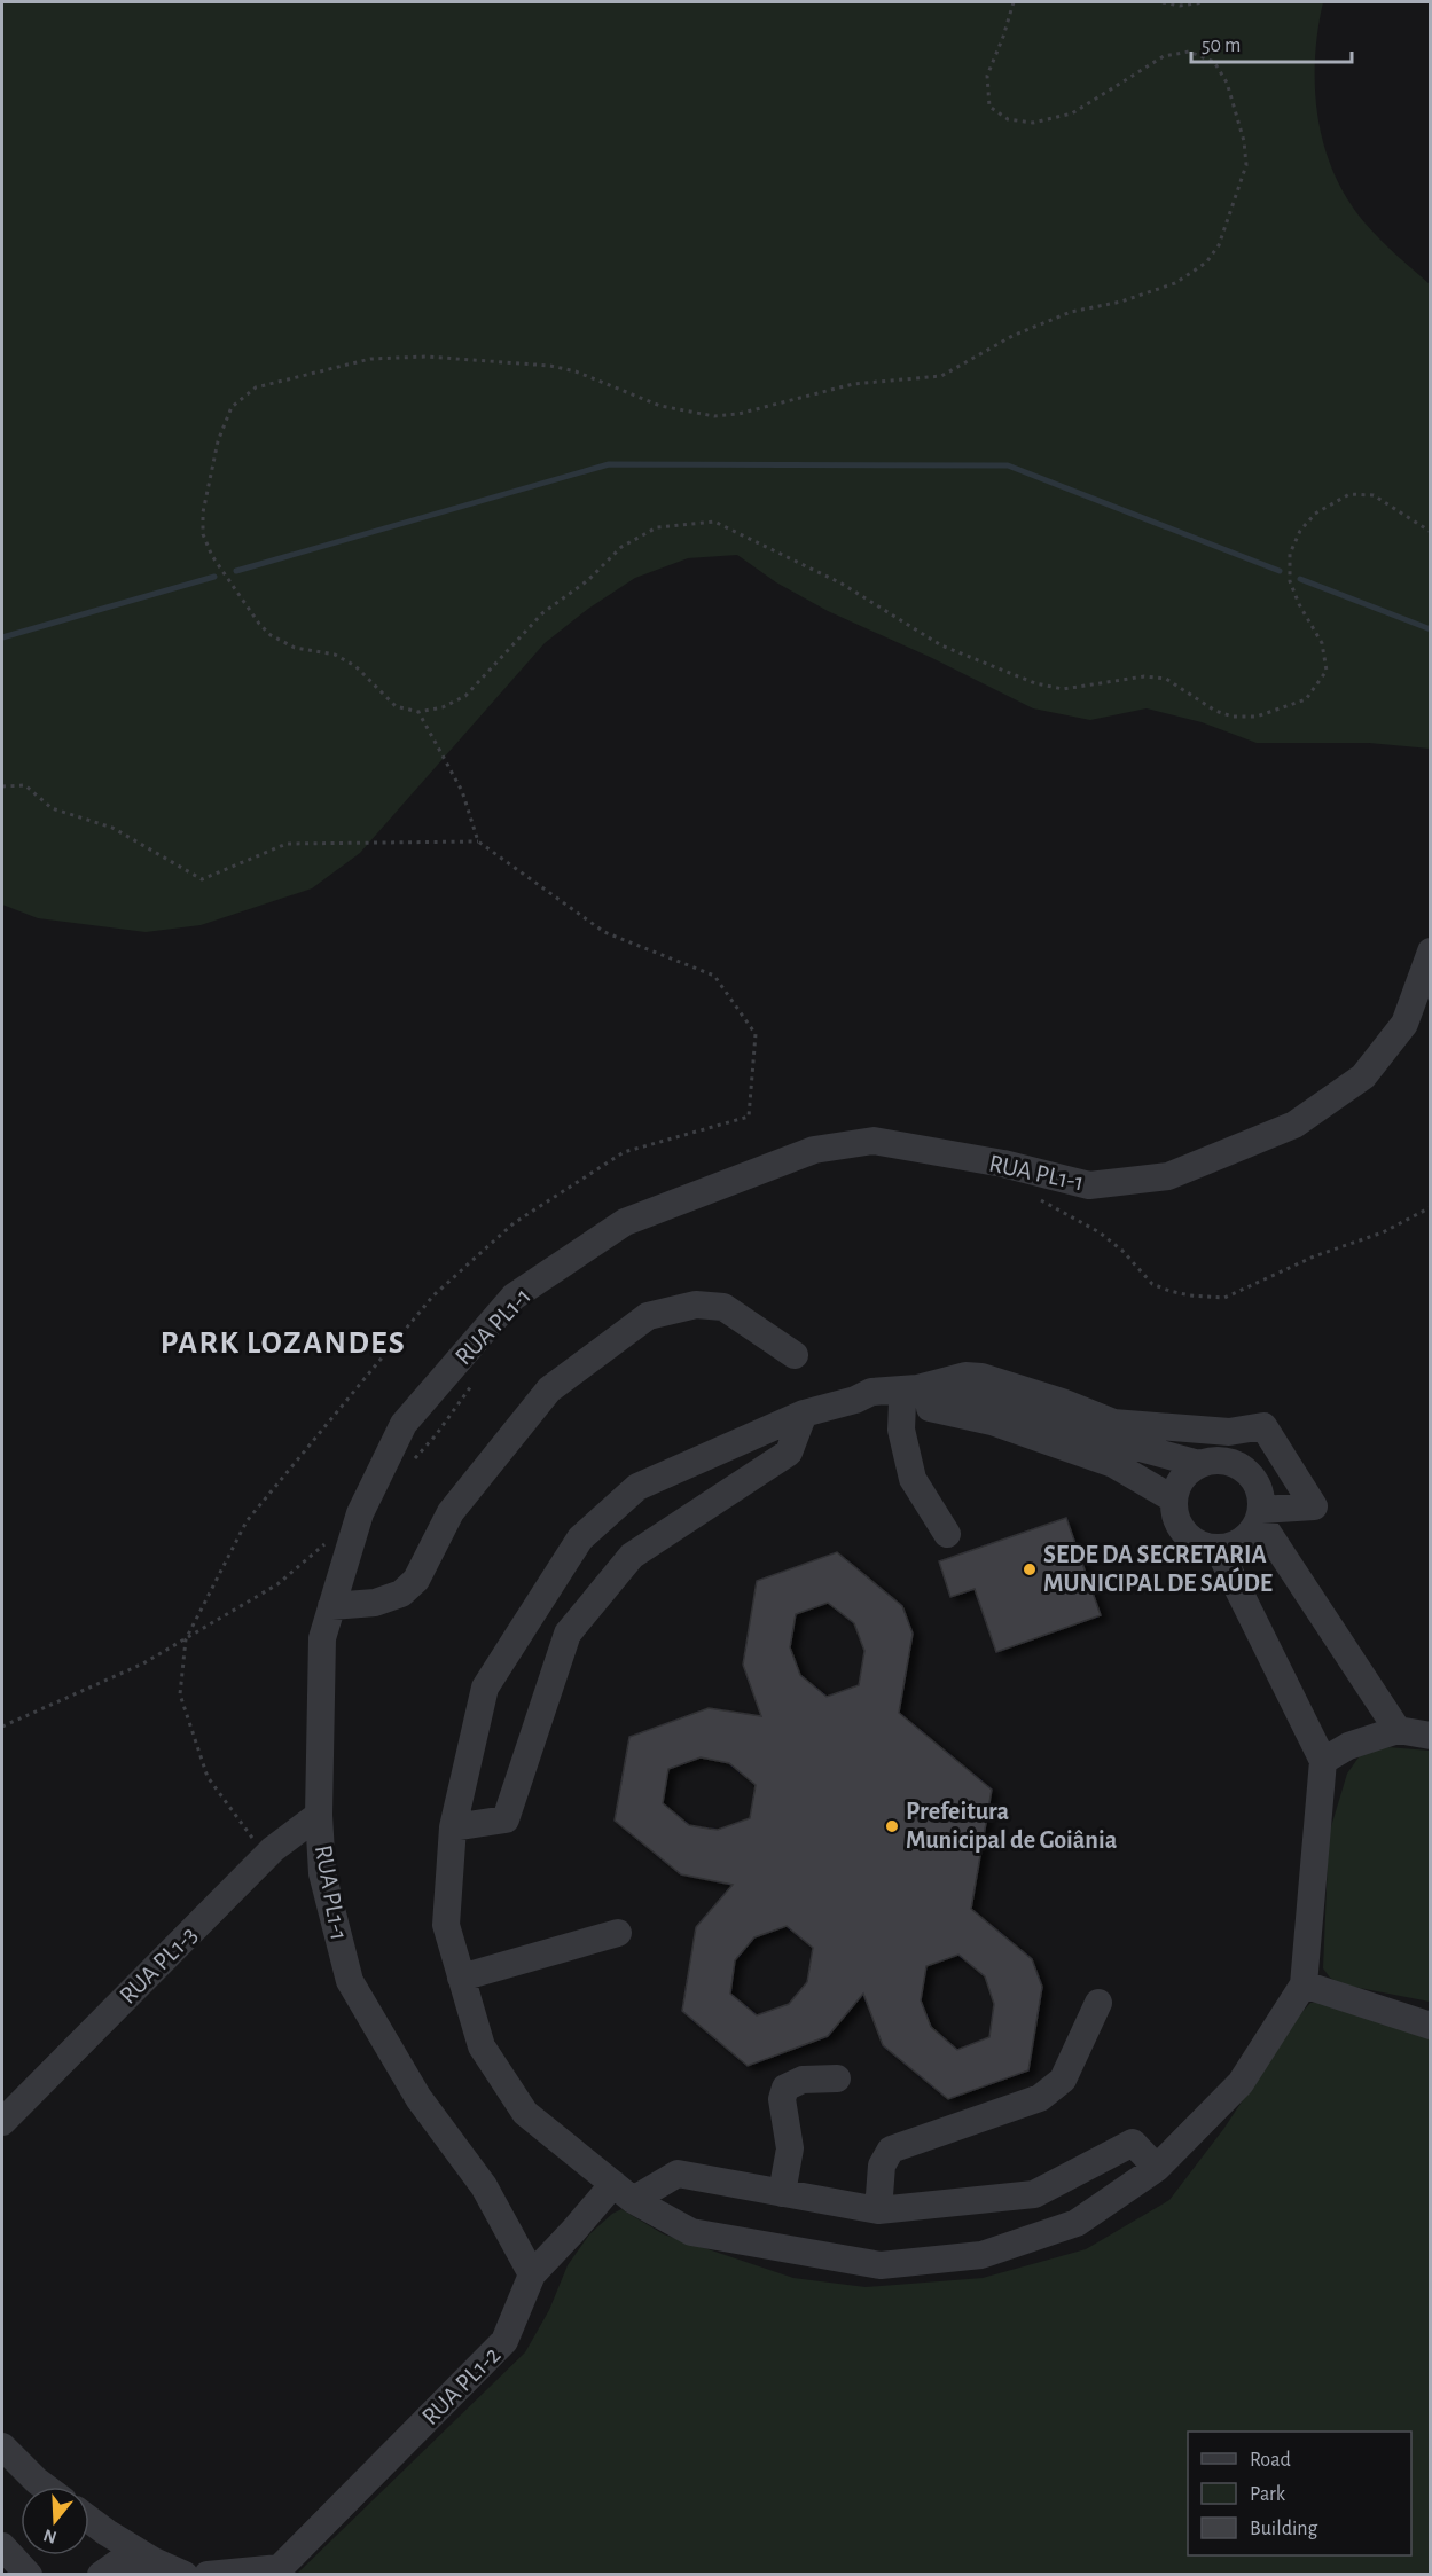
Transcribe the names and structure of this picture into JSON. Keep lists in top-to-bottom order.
{
  "streets": {
    "street": ["RUA PL1-1", "RUA PL1-3", "RUA PL1-2"]
  },
  "crossings": [
    ["RUA PL1-1", "RUA PL1-3"],
    ["RUA PL1-1", "RUA PL1-2"]
  ],
  "districts": ["PARK LOZANDES"],
  "places": ["SEDE DA SECRETARIA MUNICIPAL DE SAÚDE", "Prefeitura Municipal de Goiânia"],
  "legend": ["Road", "Park", "Building"],
  "scale_bar": "50 m",
  "north": "bottom"
}
